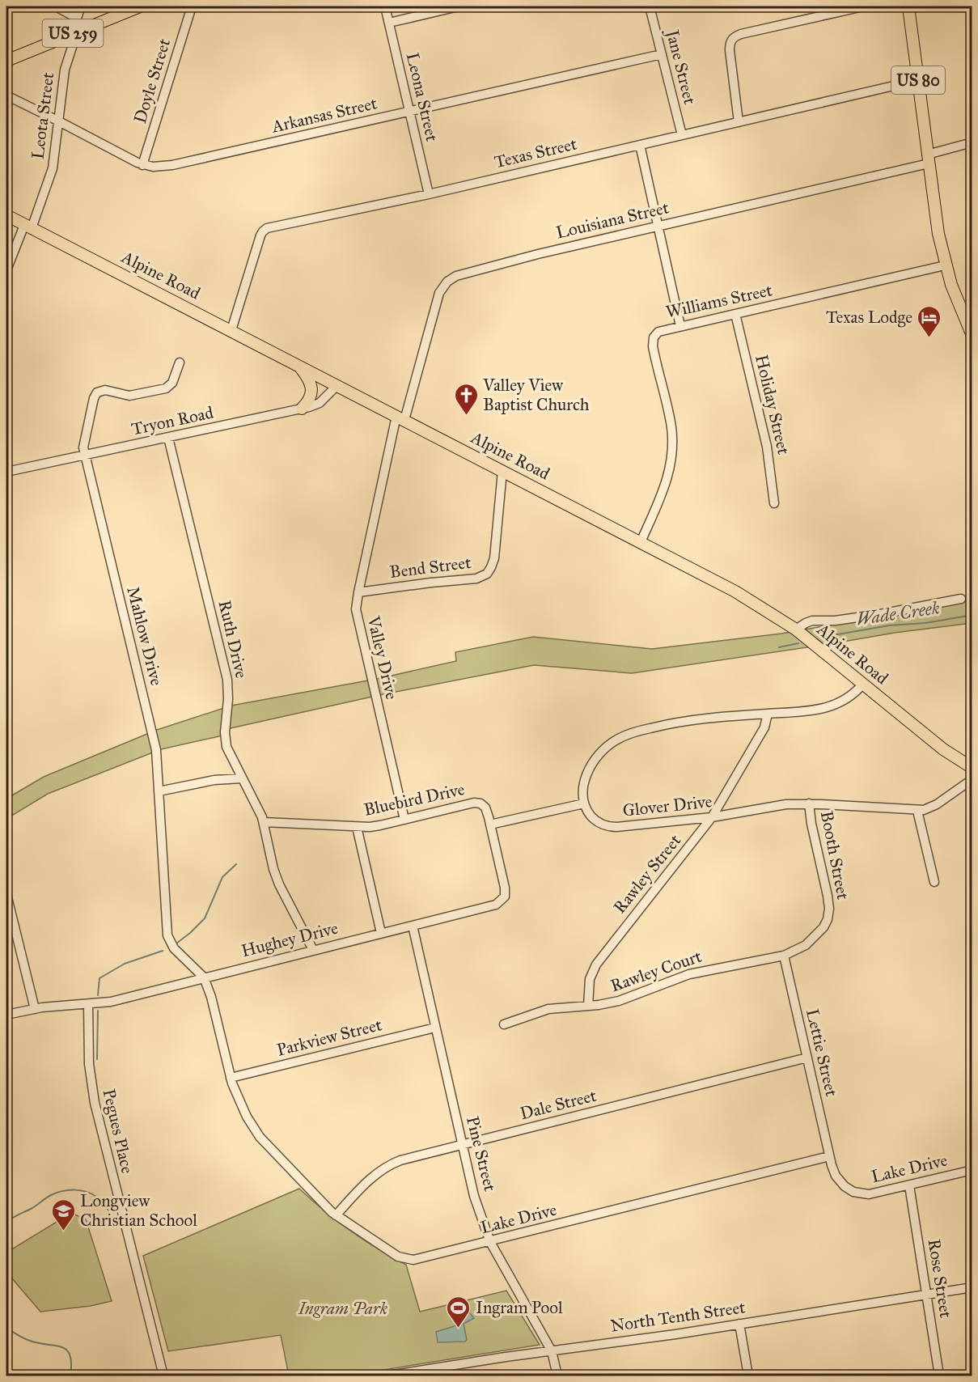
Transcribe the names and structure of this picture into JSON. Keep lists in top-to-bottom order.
{
  "streets": {
    "main road": ["US 259", "US 80", "Alpine Road"],
    "street": [
      "Jane Street",
      "Doyle Street",
      "Leona Street",
      "Arkansas Street",
      "Leota Street",
      "Texas Street",
      "Louisiana Street",
      "Williams Street",
      "Holiday Street",
      "Tryon Road",
      "Bend Street",
      "Mahlow Drive",
      "Ruth Drive",
      "Valley Drive",
      "Bluebird Drive",
      "Glover Drive",
      "Booth Street",
      "Rawley Street",
      "Hughey Drive",
      "Rawley Court",
      "Parkview Street",
      "Lettie Street",
      "Dale Street",
      "Pegues Place",
      "Pine Street",
      "Lake Drive",
      "Rose Street",
      "North Tenth Street"
    ]
  },
  "crossings": [
    ["US 259", "Leota Street"],
    ["Jane Street", "Arkansas Street"],
    ["Jane Street", "Texas Street"],
    ["US 80", "Texas Street"],
    ["US 80", "Louisiana Street"],
    ["US 80", "Williams Street"],
    ["Doyle Street", "Arkansas Street"],
    ["Leona Street", "Arkansas Street"],
    ["Leona Street", "Texas Street"],
    ["Arkansas Street", "Leota Street"],
    ["Leota Street", "Alpine Road"],
    ["Texas Street", "Alpine Road"],
    ["Louisiana Street", "Alpine Road"],
    ["Louisiana Street", "Valley Drive"],
    ["Alpine Road", "Williams Street"],
    ["Alpine Road", "Tryon Road"],
    ["Alpine Road", "Bend Street"],
    ["Alpine Road", "Valley Drive"],
    ["Williams Street", "Holiday Street"],
    ["Tryon Road", "Mahlow Drive"],
    ["Tryon Road", "Ruth Drive"],
    ["Bend Street", "Valley Drive"],
    ["Mahlow Drive", "Hughey Drive"],
    ["Mahlow Drive", "Lake Drive"],
    ["Ruth Drive", "Bluebird Drive"],
    ["Ruth Drive", "Hughey Drive"],
    ["Valley Drive", "Bluebird Drive"],
    ["Bluebird Drive", "Hughey Drive"],
    ["Glover Drive", "Booth Street"],
    ["Glover Drive", "Rawley Street"],
    ["Booth Street", "Rawley Court"],
    ["Rawley Street", "Rawley Court"],
    ["Hughey Drive", "Pegues Place"],
    ["Hughey Drive", "Pine Street"],
    ["Hughey Drive", "Lake Drive"],
    ["Rawley Court", "Lettie Street"],
    ["Parkview Street", "Pine Street"],
    ["Parkview Street", "Lake Drive"],
    ["Lettie Street", "Dale Street"],
    ["Lettie Street", "Lake Drive"],
    ["Dale Street", "Pine Street"],
    ["Dale Street", "Lake Drive"],
    ["Pine Street", "Lake Drive"],
    ["Pine Street", "North Tenth Street"],
    ["Lake Drive", "Rose Street"],
    ["Rose Street", "North Tenth Street"]
  ],
  "water": ["Wade Creek"],
  "parks": ["Ingram Park"],
  "places": {
    "hotel": ["Texas Lodge"],
    "church": ["Valley View Baptist Church"],
    "school or university": ["Longview Christian School"],
    "sports": ["Ingram Pool"]
  }
}
